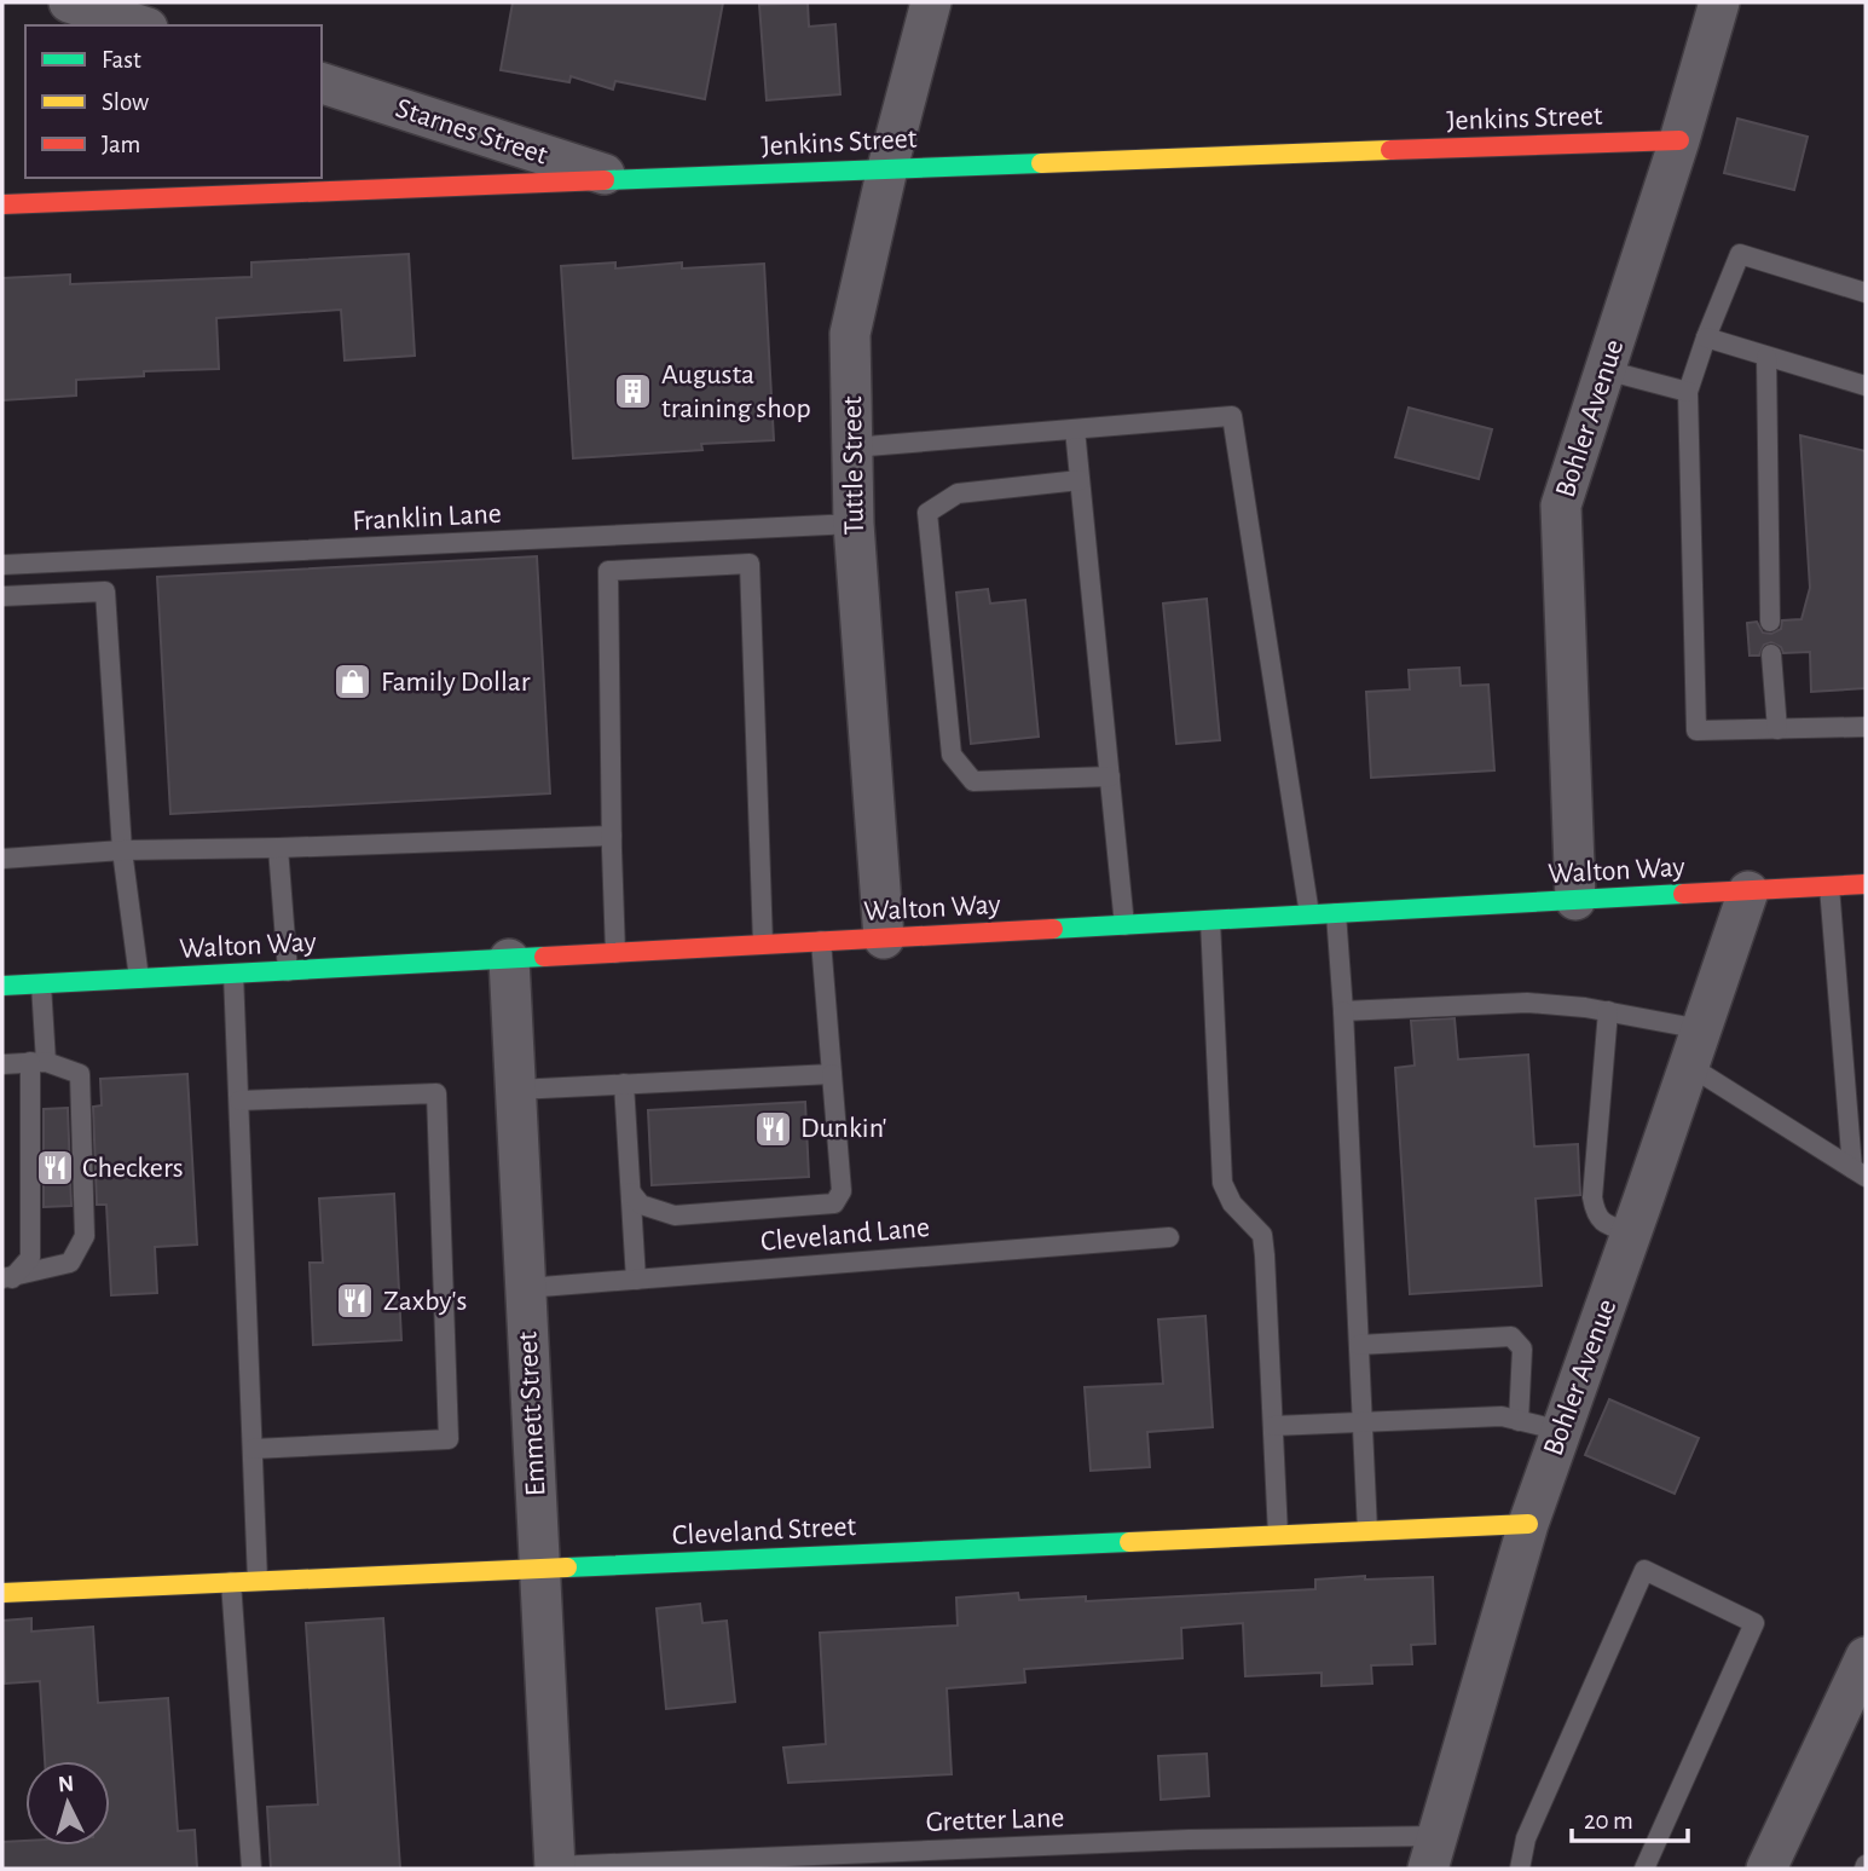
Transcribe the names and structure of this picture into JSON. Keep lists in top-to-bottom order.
{
  "streets": {
    "street": [
      "Jenkins Street",
      "Starnes Street",
      "Bohler Avenue",
      "Tuttle Street",
      "Walton Way",
      "Emmett Street",
      "Cleveland Street"
    ],
    "lane": ["Franklin Lane", "Cleveland Lane", "Gretter Lane"]
  },
  "crossings": [
    ["Jenkins Street", "Starnes Street"],
    ["Jenkins Street", "Bohler Avenue"],
    ["Jenkins Street", "Tuttle Street"],
    ["Bohler Avenue", "Walton Way"],
    ["Bohler Avenue", "Cleveland Street"],
    ["Bohler Avenue", "Gretter Lane"],
    ["Tuttle Street", "Franklin Lane"],
    ["Tuttle Street", "Walton Way"],
    ["Walton Way", "Emmett Street"],
    ["Cleveland Lane", "Emmett Street"],
    ["Emmett Street", "Cleveland Street"],
    ["Emmett Street", "Gretter Lane"]
  ],
  "places": {
    "building": ["Augusta training shop"],
    "shop": ["Family Dollar"],
    "restaurant": ["Dunkin'", "Checkers", "Zaxby's"]
  },
  "legend": ["Fast", "Slow", "Jam"],
  "scale_bar": "20 m",
  "north": "top"
}
